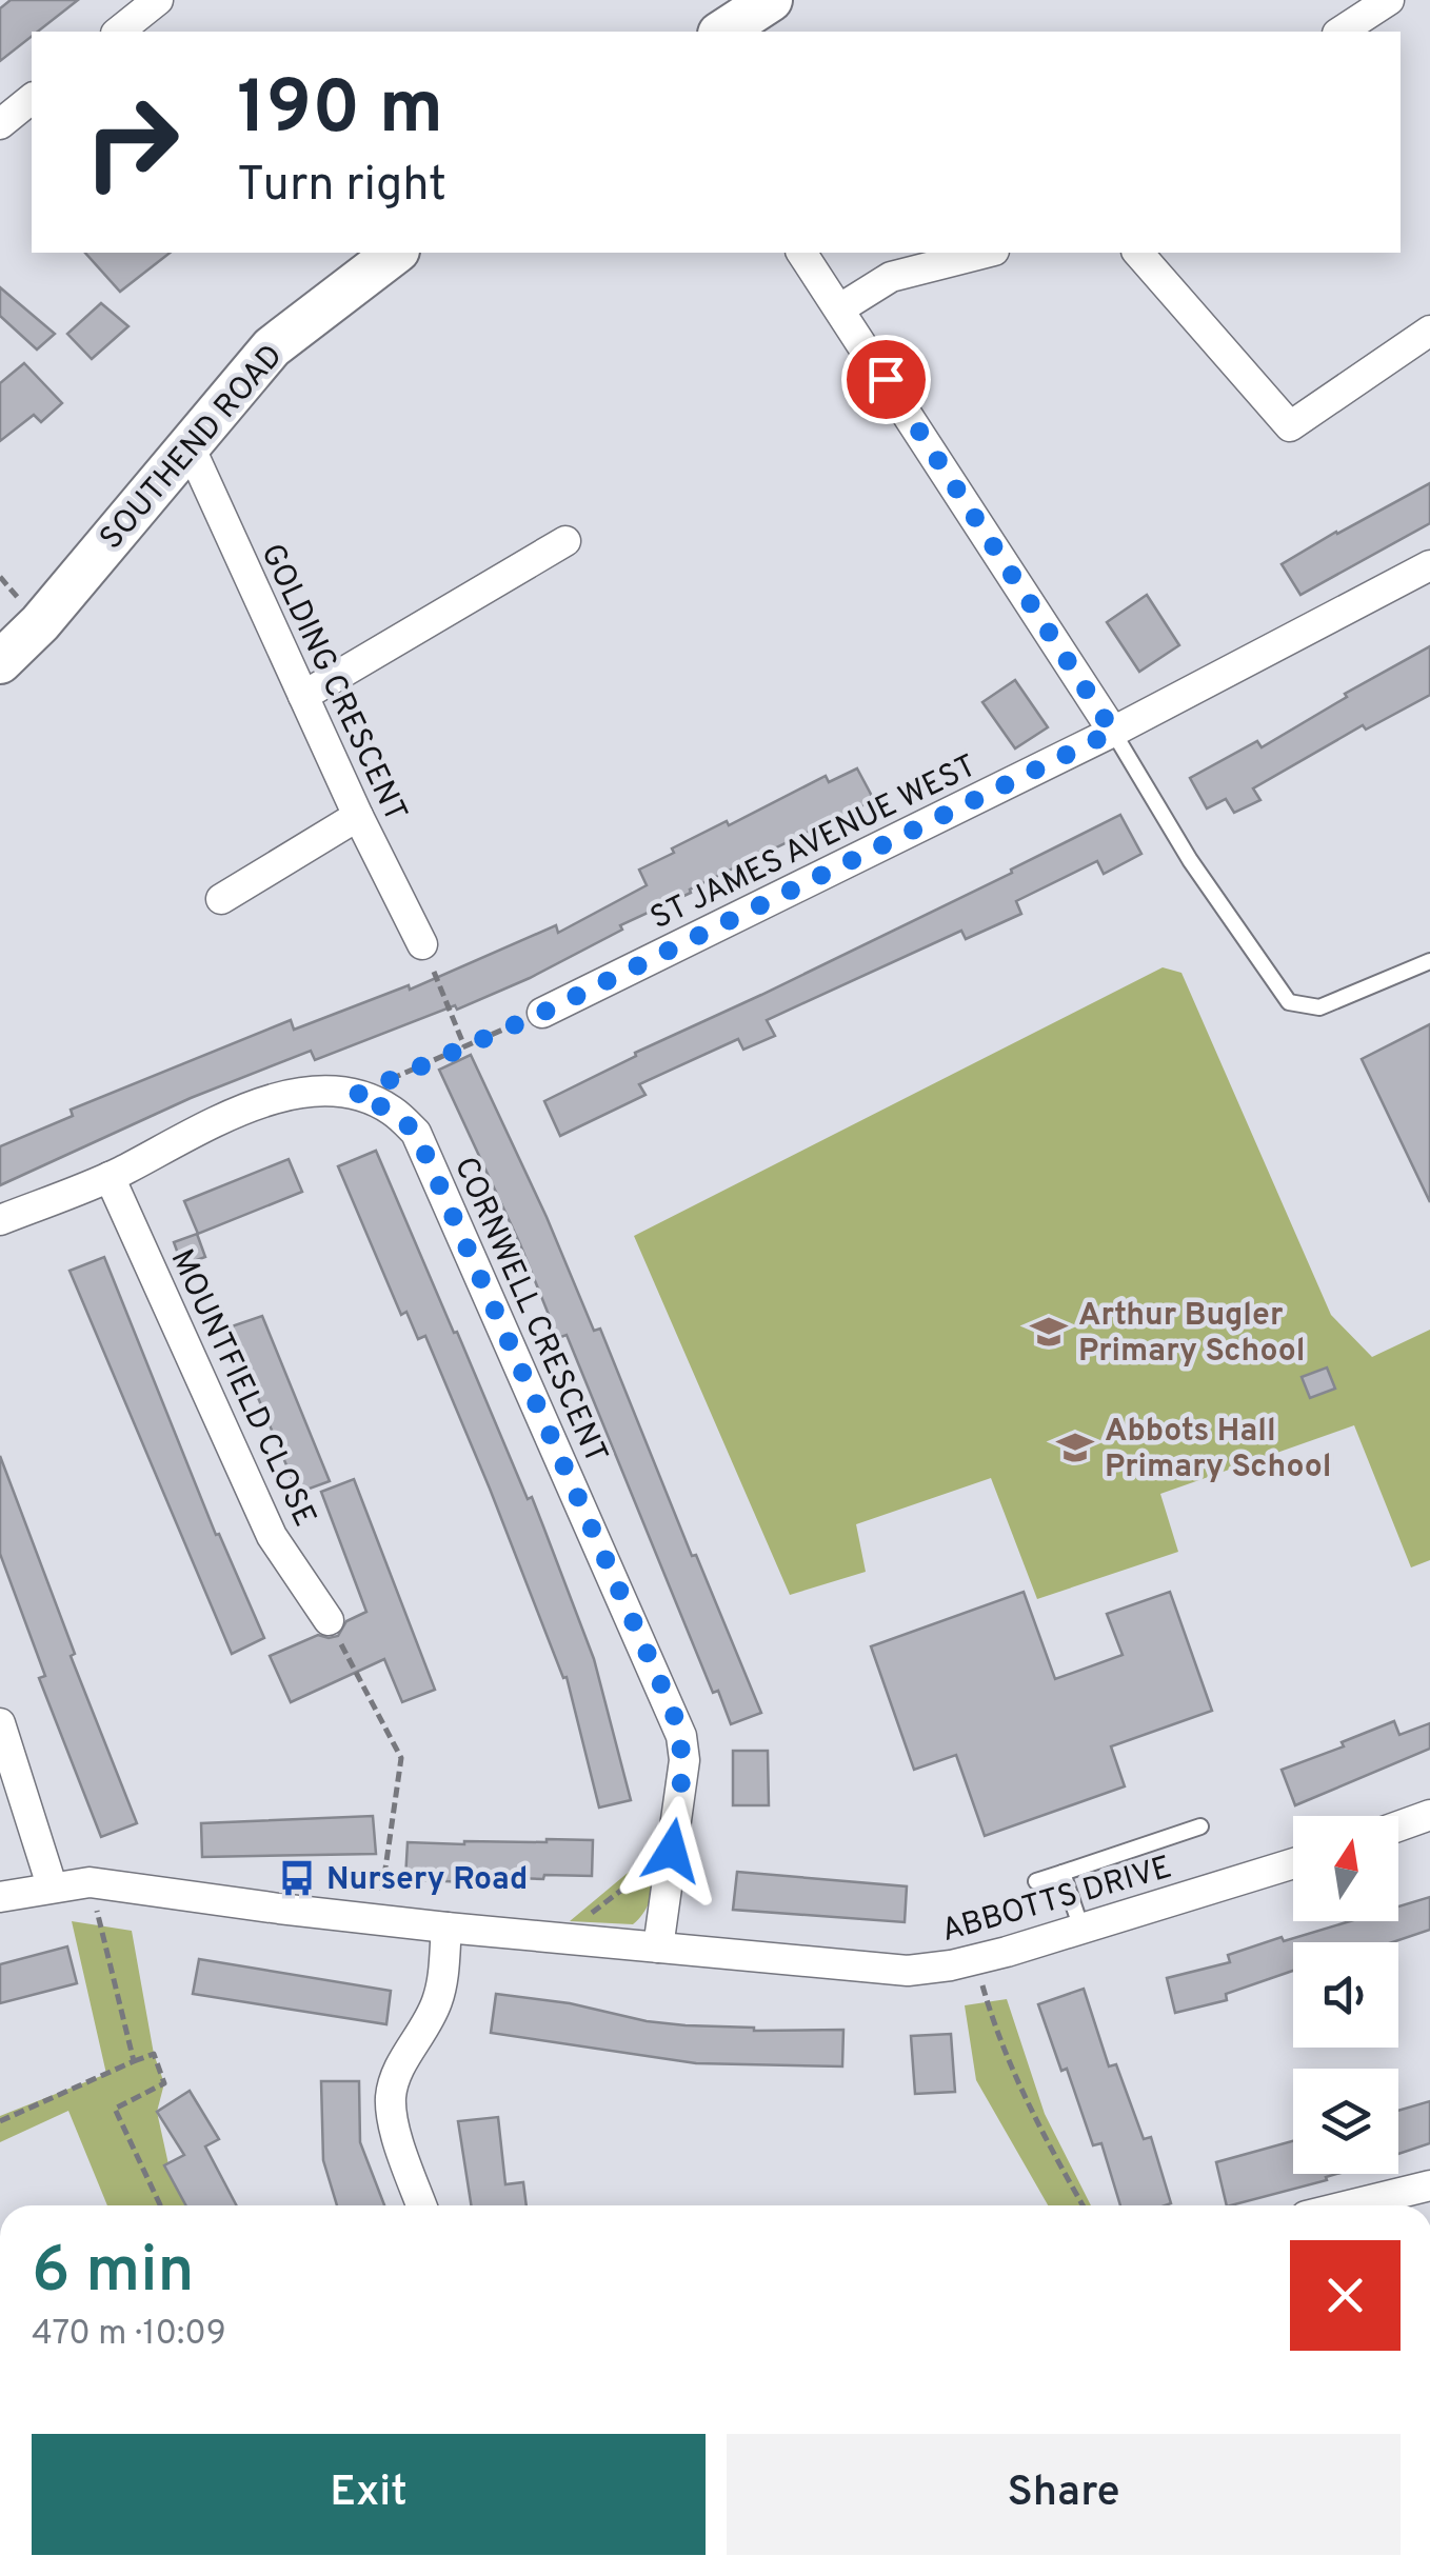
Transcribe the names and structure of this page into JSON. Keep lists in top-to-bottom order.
{
  "streets": {
    "street": [
      "SOUTHEND ROAD",
      "GOLDING CRESCENT",
      "ST JAMES AVENUE WEST",
      "CORNWELL CRESCENT",
      "MOUNTFIELD CLOSE",
      "ABBOTTS DRIVE"
    ]
  },
  "crossings": [
    ["SOUTHEND ROAD", "GOLDING CRESCENT"],
    ["CORNWELL CRESCENT", "MOUNTFIELD CLOSE"],
    ["CORNWELL CRESCENT", "ABBOTTS DRIVE"]
  ],
  "places": {
    "school or university": ["Arthur Bugler Primary School", "Abbots Hall Primary School"],
    "bus stop": ["Nursery Road"]
  },
  "north": "top",
  "page": {
    "turn": ["190 m", "Turn right"],
    "heading": ["6 min", "470 m · 10:09"],
    "buttons": ["Exit", "Share"]
  }
}
